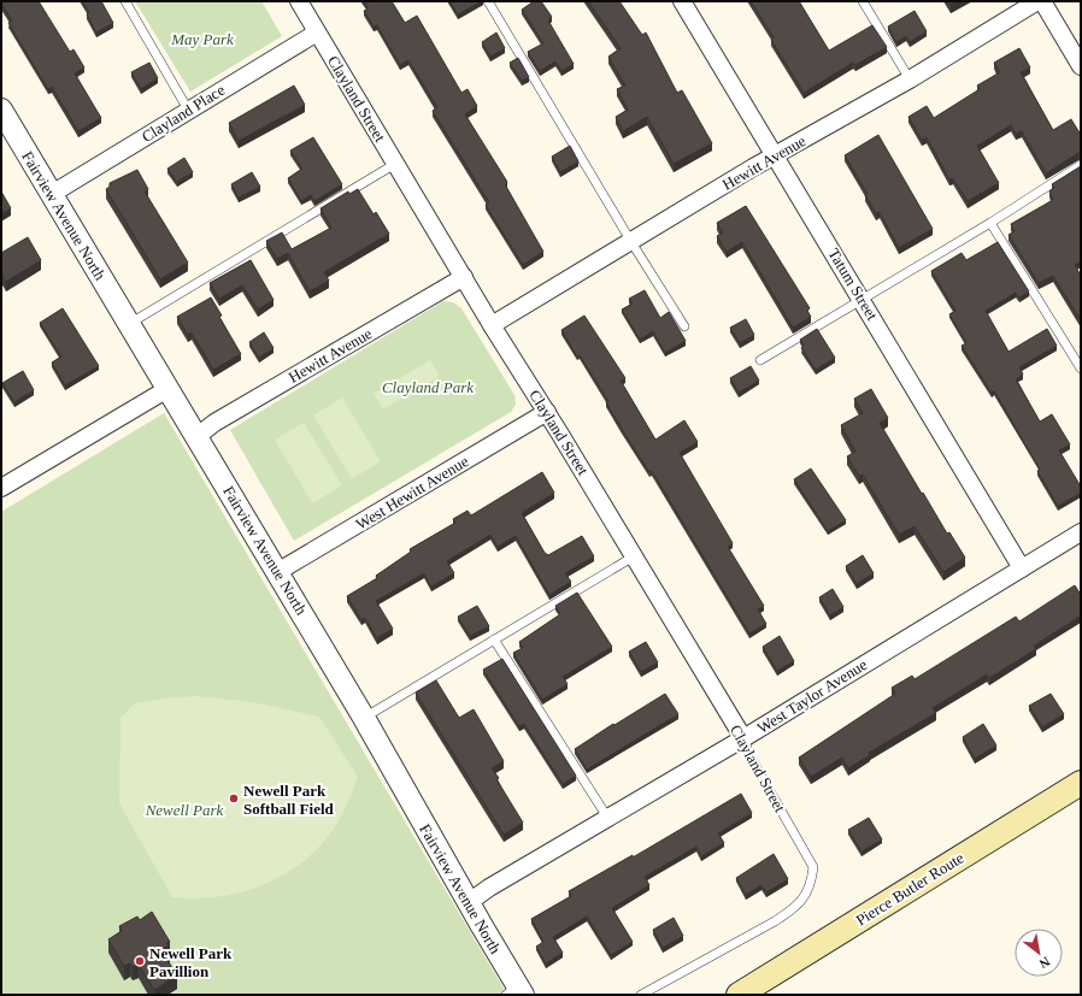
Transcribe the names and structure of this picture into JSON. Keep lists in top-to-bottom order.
{
  "streets": {
    "main road": ["Pierce Butler Route"],
    "street": [
      "Clayland Street",
      "Clayland Place",
      "Hewitt Avenue",
      "Fairview Avenue North",
      "Tatum Street",
      "West Hewitt Avenue",
      "West Taylor Avenue"
    ]
  },
  "crossings": [
    ["Clayland Street", "Clayland Place"],
    ["Clayland Street", "Hewitt Avenue"],
    ["Clayland Street", "West Hewitt Avenue"],
    ["Clayland Street", "West Taylor Avenue"],
    ["Clayland Place", "Fairview Avenue North"],
    ["Hewitt Avenue", "Fairview Avenue North"],
    ["Hewitt Avenue", "Tatum Street"],
    ["Fairview Avenue North", "West Hewitt Avenue"],
    ["Fairview Avenue North", "West Taylor Avenue"],
    ["Tatum Street", "West Taylor Avenue"]
  ],
  "parks": ["May Park", "Clayland Park", "Newell Park"],
  "places": ["Newell Park Softball Field", "Newell Park Pavillion"],
  "north": "bottom right"
}
